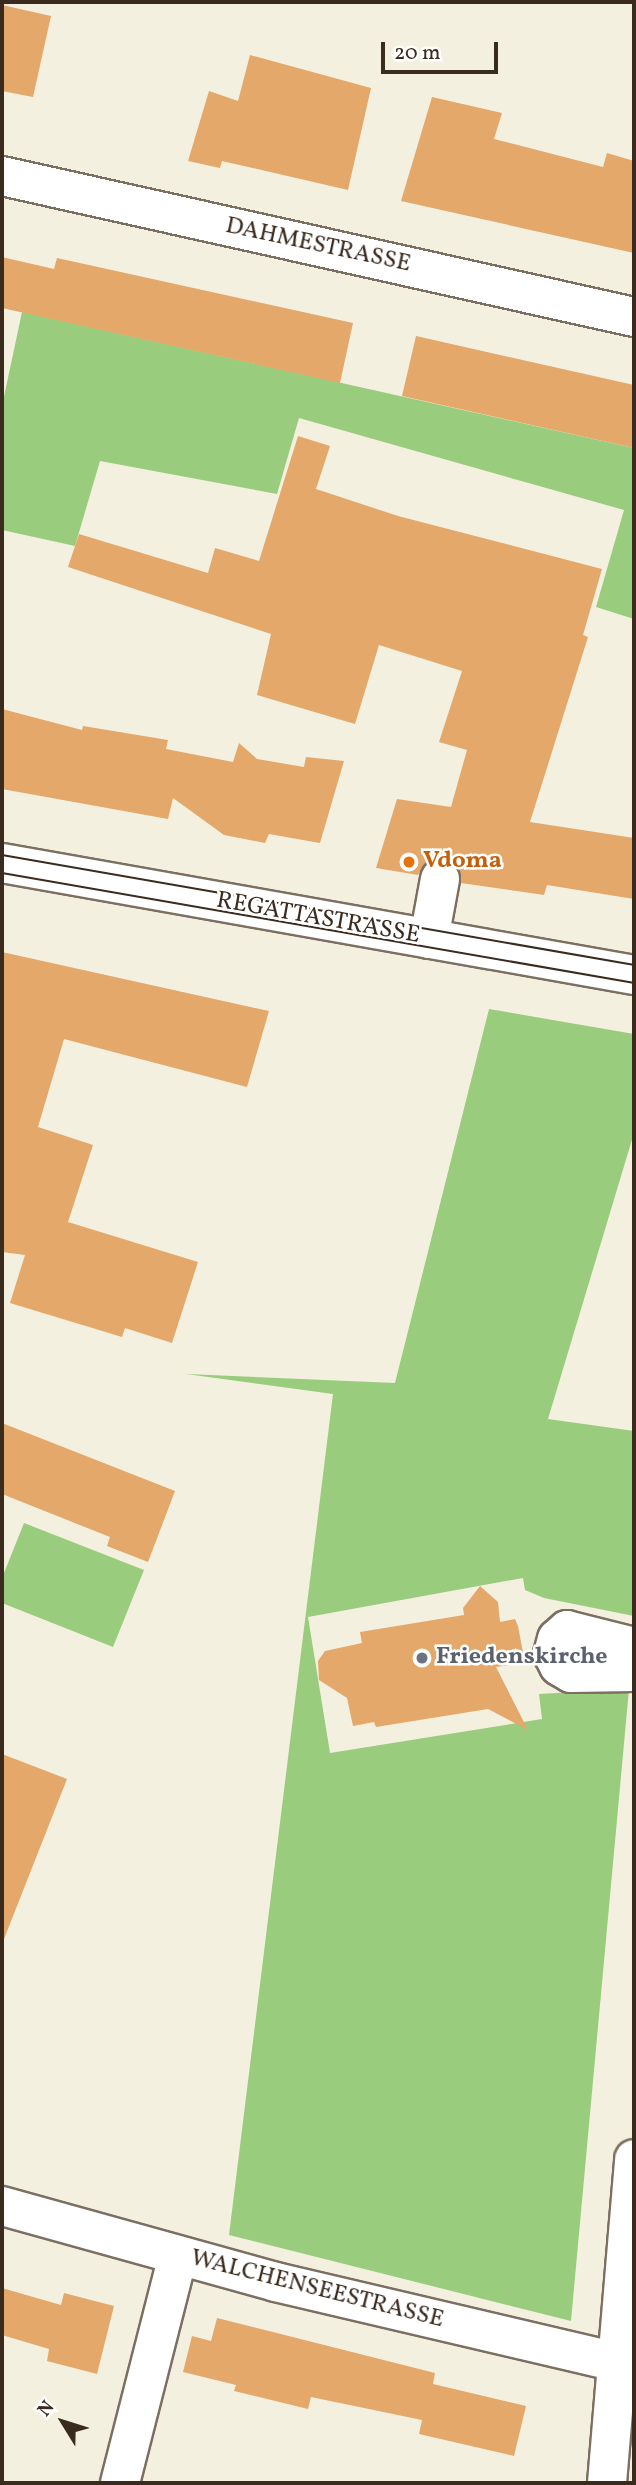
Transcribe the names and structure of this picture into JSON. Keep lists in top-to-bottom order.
{
  "streets": {
    "street": ["DAHMESTRASSE", "REGATTASTRASSE", "WALCHENSEESTRASSE"]
  },
  "places": ["Vdoma", "Friedenskirche"],
  "scale_bar": "20 m",
  "north": "top left"
}
